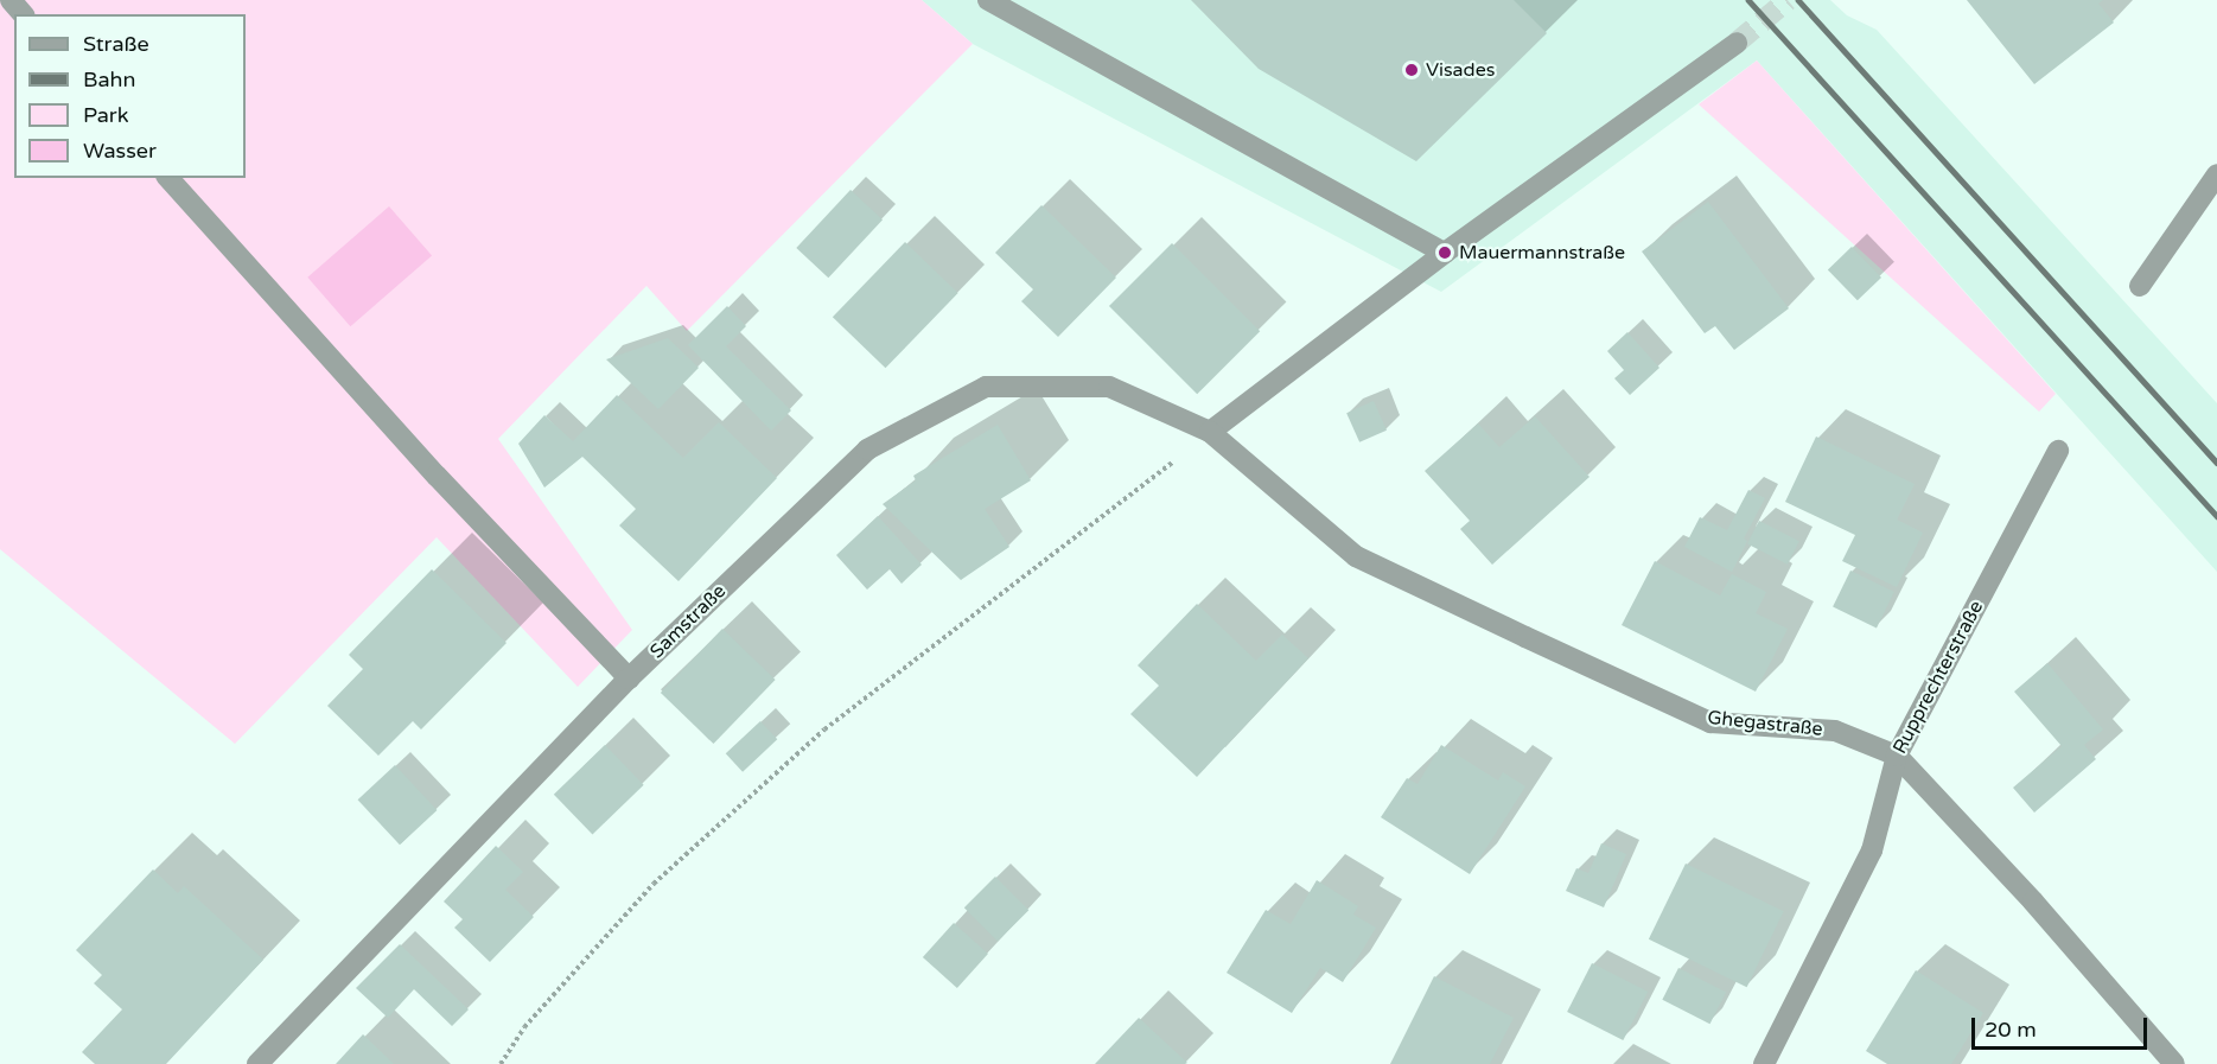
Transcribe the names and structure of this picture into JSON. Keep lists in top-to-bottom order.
{
  "streets": {
    "street": ["Samstraße", "Rupprechterstraße", "Ghegastraße"]
  },
  "crossings": [
    ["Samstraße", "Ghegastraße"],
    ["Rupprechterstraße", "Ghegastraße"]
  ],
  "places": ["Visades", "Mauermannstraße"],
  "legend": [
    "Straße",
    "Bahn",
    "Park",
    "Wasser"
  ],
  "scale_bar": "20 m"
}
